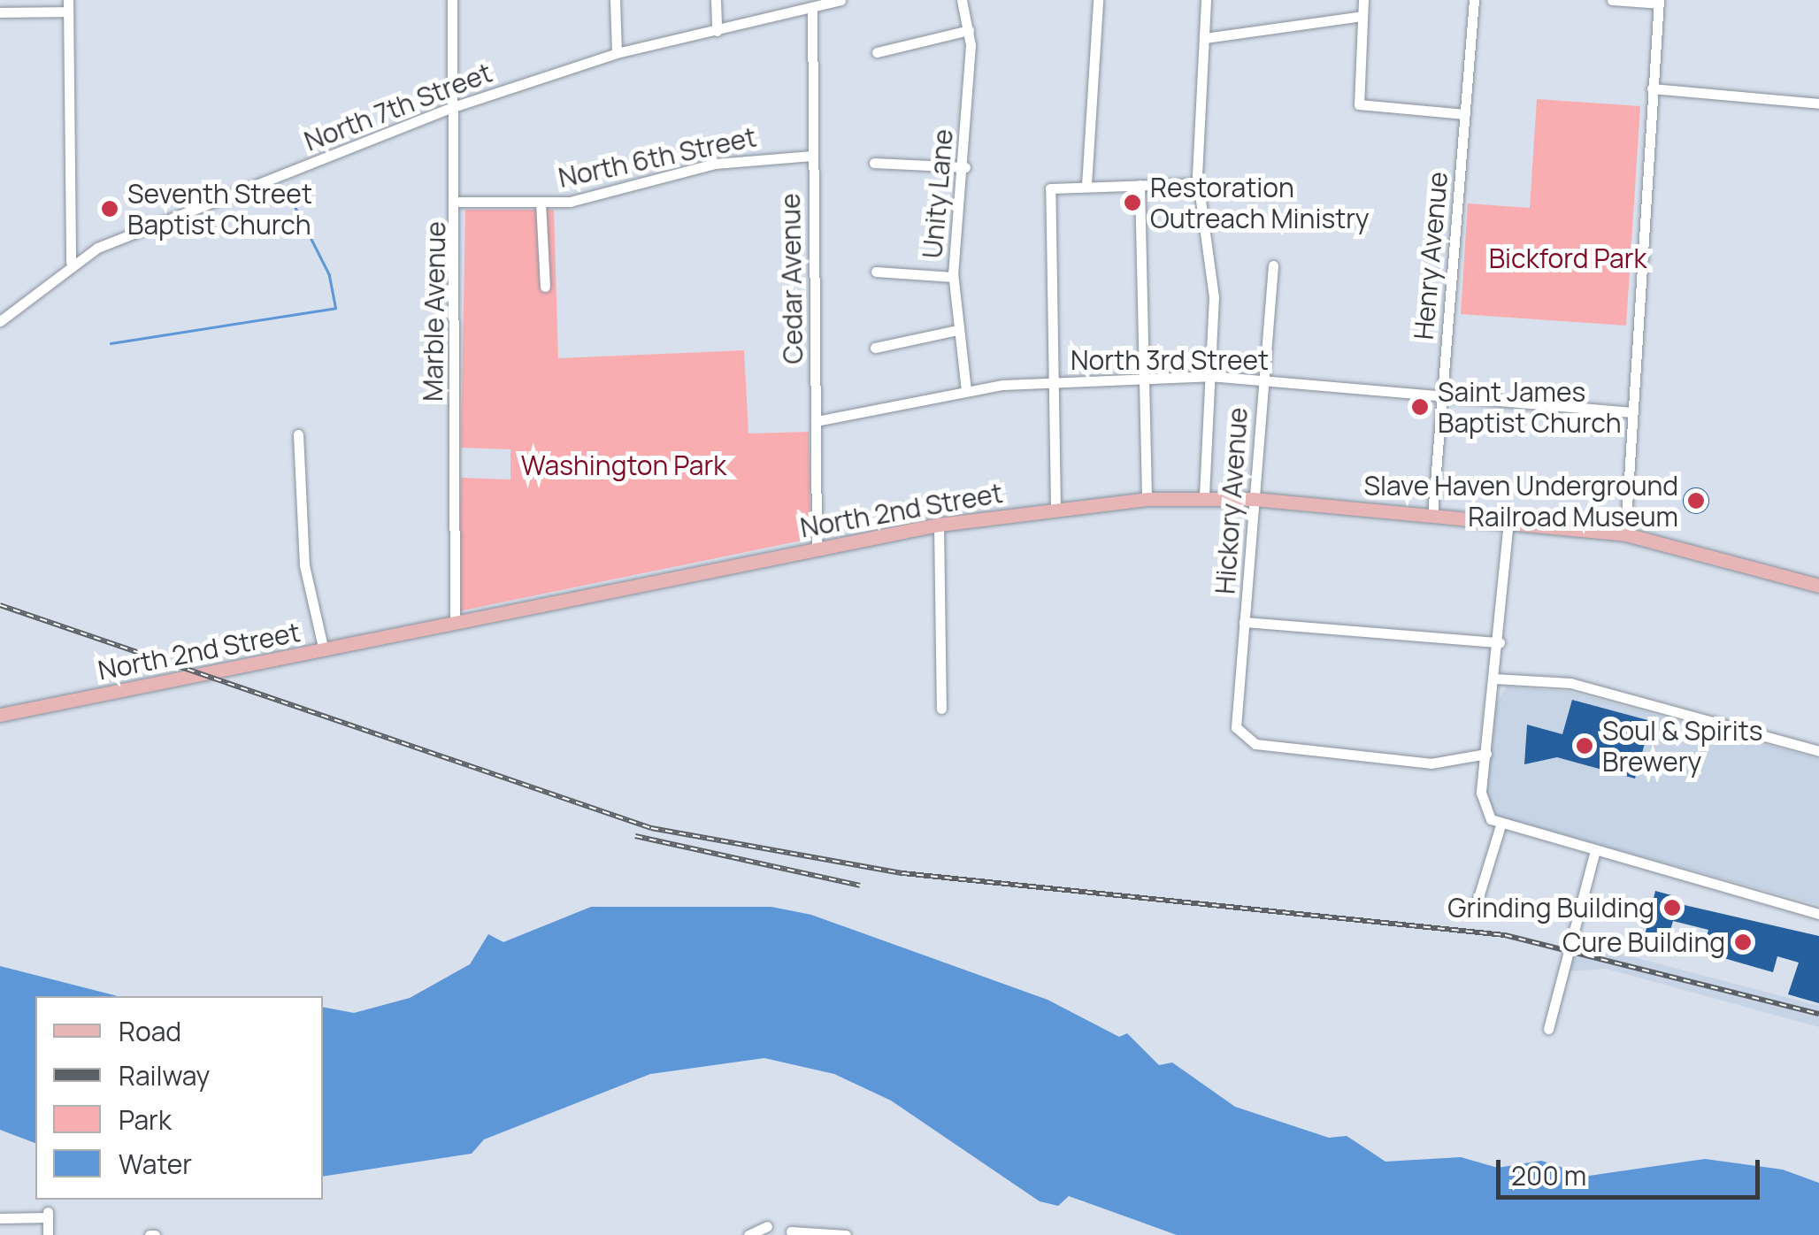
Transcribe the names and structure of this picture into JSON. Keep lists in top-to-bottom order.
{
  "streets": {
    "main road": ["North 2nd Street"],
    "street": [
      "North 7th Street",
      "North 6th Street",
      "Unity Lane",
      "Henry Avenue",
      "Cedar Avenue",
      "Marble Avenue",
      "North 3rd Street",
      "Hickory Avenue"
    ]
  },
  "crossings": [
    ["North 7th Street", "Cedar Avenue"],
    ["North 7th Street", "Marble Avenue"],
    ["North 6th Street", "Cedar Avenue"],
    ["North 6th Street", "Marble Avenue"],
    ["Unity Lane", "North 3rd Street"],
    ["Henry Avenue", "North 3rd Street"],
    ["Henry Avenue", "North 2nd Street"],
    ["Cedar Avenue", "North 3rd Street"],
    ["Cedar Avenue", "North 2nd Street"],
    ["Marble Avenue", "North 2nd Street"],
    ["North 3rd Street", "Hickory Avenue"],
    ["Hickory Avenue", "North 2nd Street"]
  ],
  "parks": ["Bickford Park", "Washington Park"],
  "places": [
    "Restoration Outreach Ministry",
    "Seventh Street Baptist Church",
    "Saint James Baptist Church",
    "Slave Haven Underground Railroad Museum",
    "Soul & Spirits Brewery",
    "Grinding Building",
    "Cure Building"
  ],
  "legend": [
    "Road",
    "Railway",
    "Park",
    "Water"
  ],
  "scale_bar": "200 m"
}
